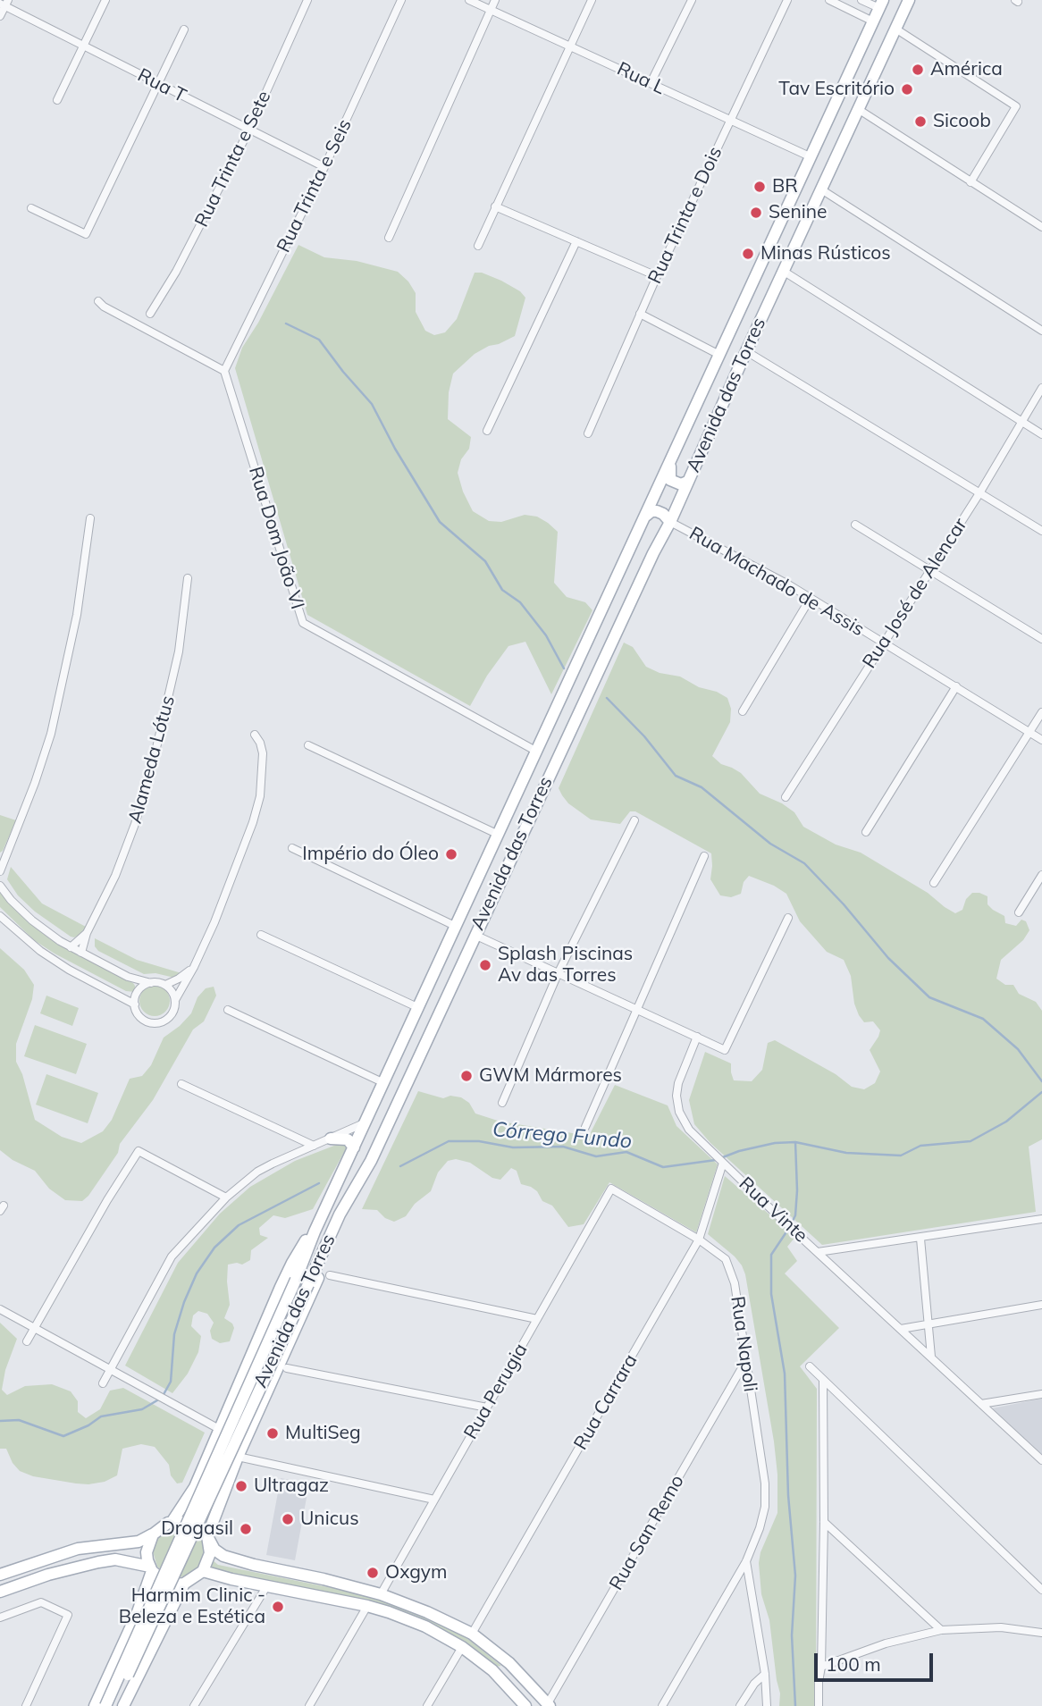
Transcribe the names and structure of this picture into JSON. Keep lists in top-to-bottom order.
{
  "streets": {
    "main road": ["Avenida das Torres"],
    "street": [
      "Rua L",
      "Rua T",
      "Rua Trinta e Sete",
      "Rua Trinta e Seis",
      "Rua Trinta e Dois",
      "Rua Dom João VI",
      "Rua Machado de Assis",
      "Rua José de Alencar",
      "Alameda Lótus",
      "Rua Vinte",
      "Rua Napoli",
      "Rua Perugia",
      "Rua Carrara",
      "Rua San Remo"
    ]
  },
  "crossings": [
    ["Rua L", "Rua Trinta e Dois"],
    ["Rua L", "Avenida das Torres"],
    ["Rua T", "Rua Trinta e Sete"],
    ["Rua T", "Rua Trinta e Seis"],
    ["Rua Trinta e Seis", "Rua Dom João VI"],
    ["Avenida das Torres", "Rua Dom João VI"],
    ["Avenida das Torres", "Rua Machado de Assis"],
    ["Rua Machado de Assis", "Rua José de Alencar"],
    ["Rua Vinte", "Rua Carrara"],
    ["Rua Napoli", "Rua Perugia"],
    ["Rua Napoli", "Rua Carrara"],
    ["Rua Napoli", "Rua San Remo"]
  ],
  "water": ["Córrego Fundo"],
  "places": [
    "América",
    "Tav Escritório",
    "Sicoob",
    "BR",
    "Senine",
    "Minas Rústicos",
    "Império do Óleo",
    "Splash Piscinas Av das Torres",
    "GWM Mármores",
    "MultiSeg",
    "Ultragaz",
    "Unicus",
    "Drogasil",
    "Oxgym",
    "Harmim Clinic - Beleza e Estética"
  ],
  "scale_bar": "100 m"
}
